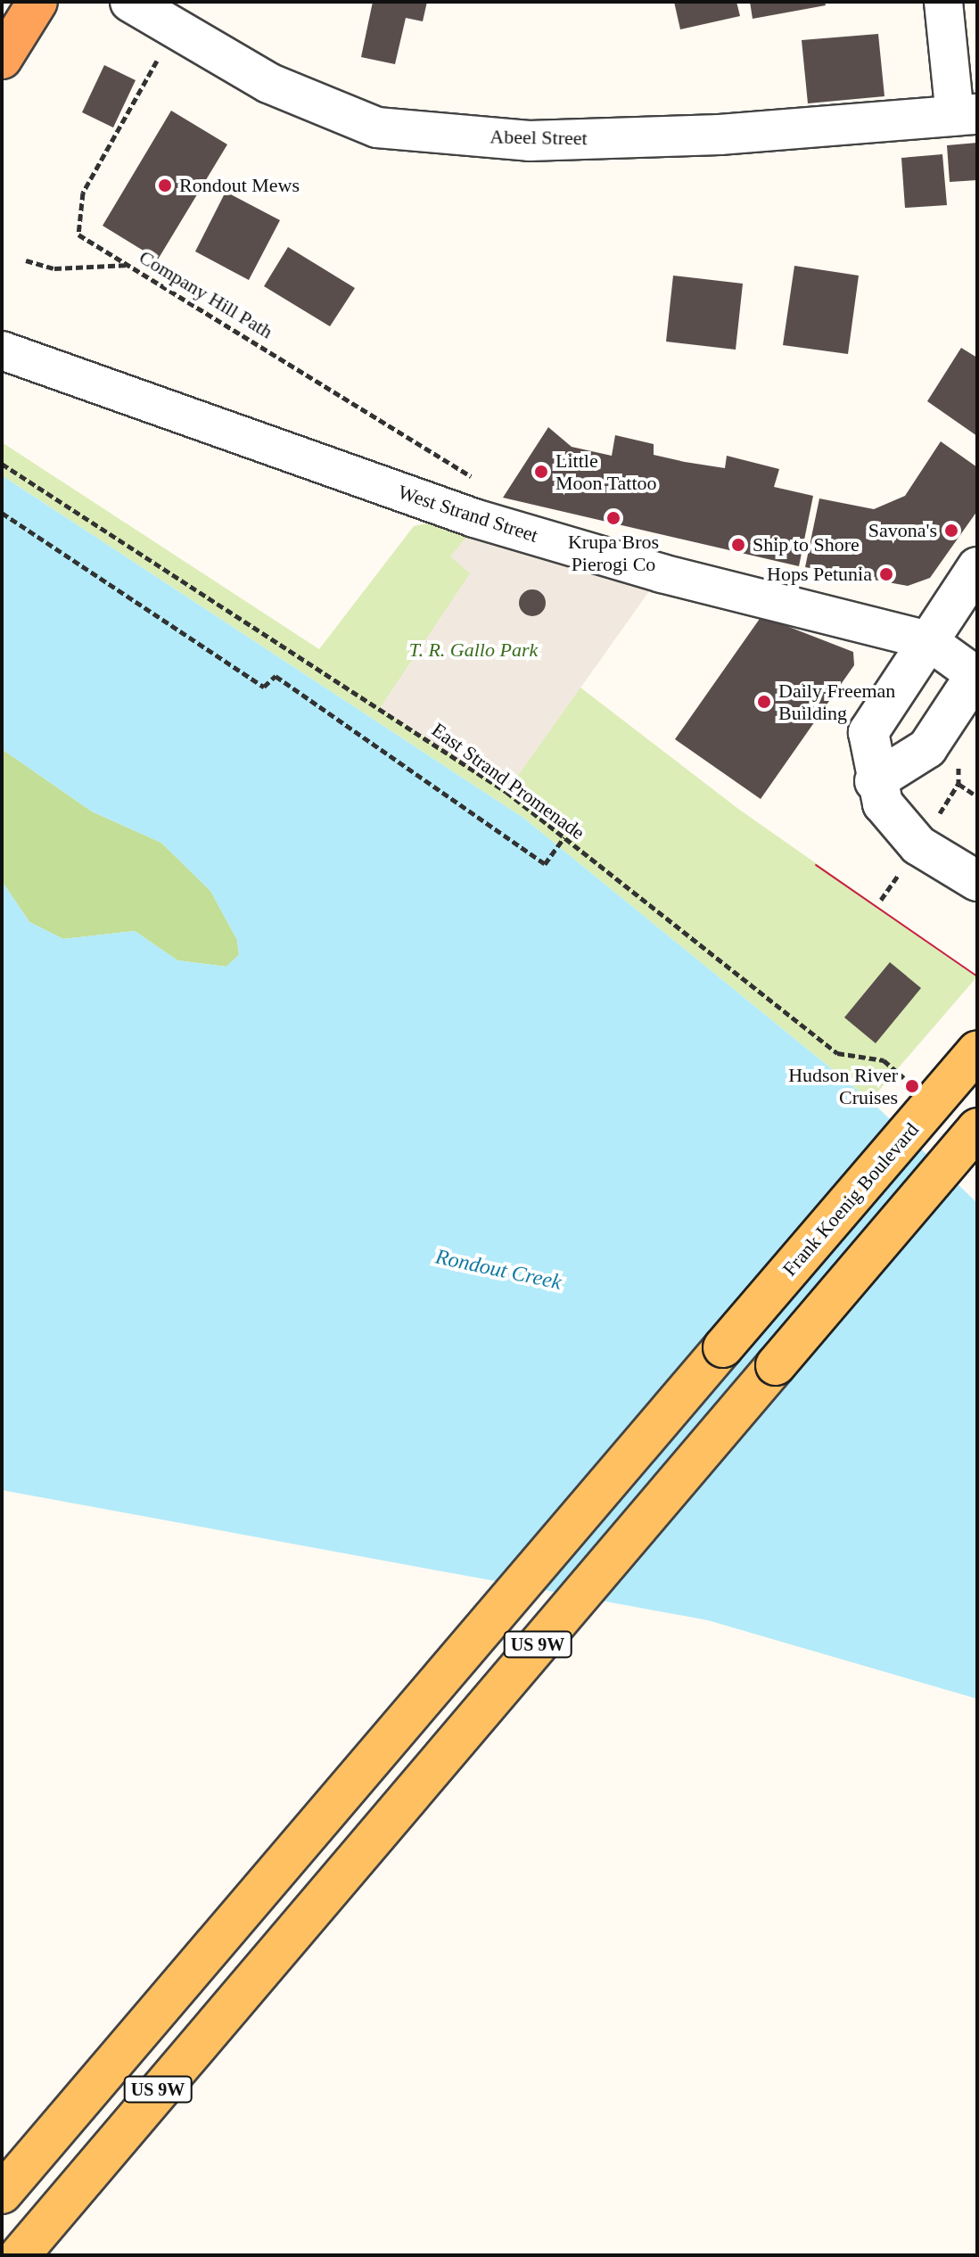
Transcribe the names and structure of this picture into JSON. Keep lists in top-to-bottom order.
{
  "streets": {
    "main road": ["Frank Koenig Boulevard", "US 9W"],
    "street": ["Abeel Street", "West Strand Street"],
    "path": ["Company Hill Path", "East Strand Promenade"]
  },
  "crossings": [
    ["Abeel Street", "Company Hill Path"],
    ["Company Hill Path", "West Strand Street"]
  ],
  "water": ["Rondout Creek"],
  "parks": ["T. R. Gallo Park"],
  "places": [
    "Rondout Mews",
    "Little Moon Tattoo",
    "Krupa Bros Pierogi Co",
    "Savona's",
    "Ship to Shore",
    "Hops Petunia",
    "Daily Freeman Building",
    "Hudson River Cruises"
  ]
}
